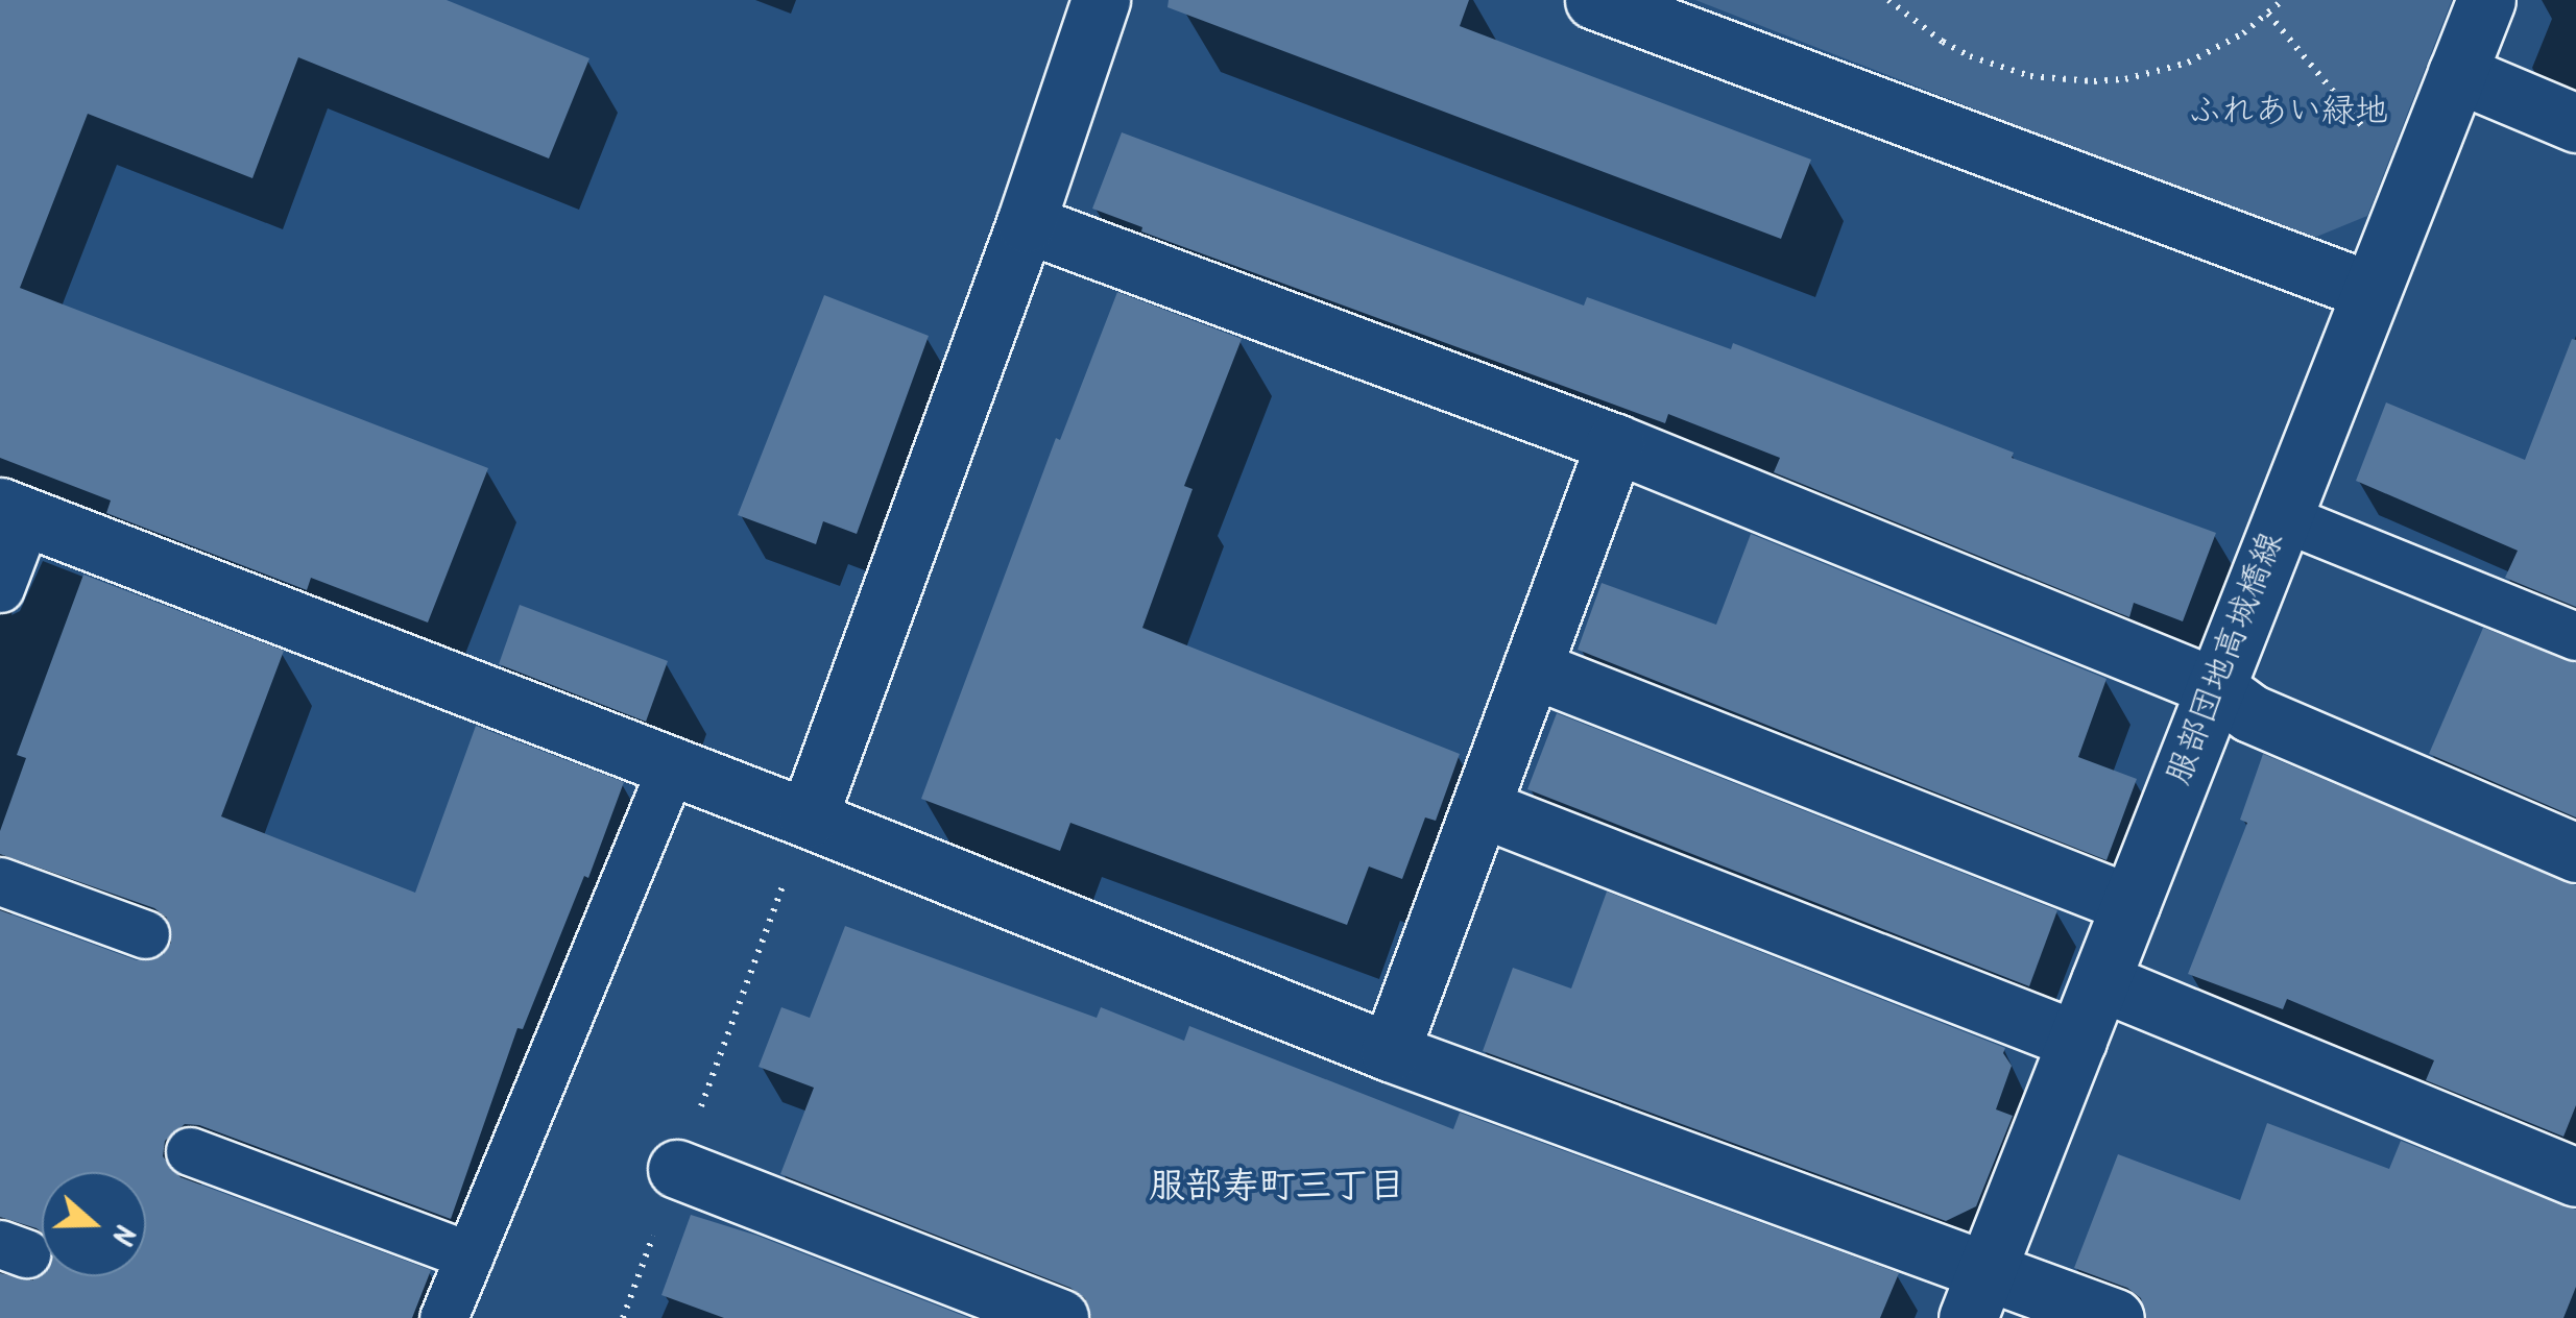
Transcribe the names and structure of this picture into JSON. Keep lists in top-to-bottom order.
{
  "streets": {
    "street": ["服部団地高城橋線"]
  },
  "districts": ["服部寿町三丁目"],
  "parks": ["ふれあい緑地"],
  "north": "right"
}
